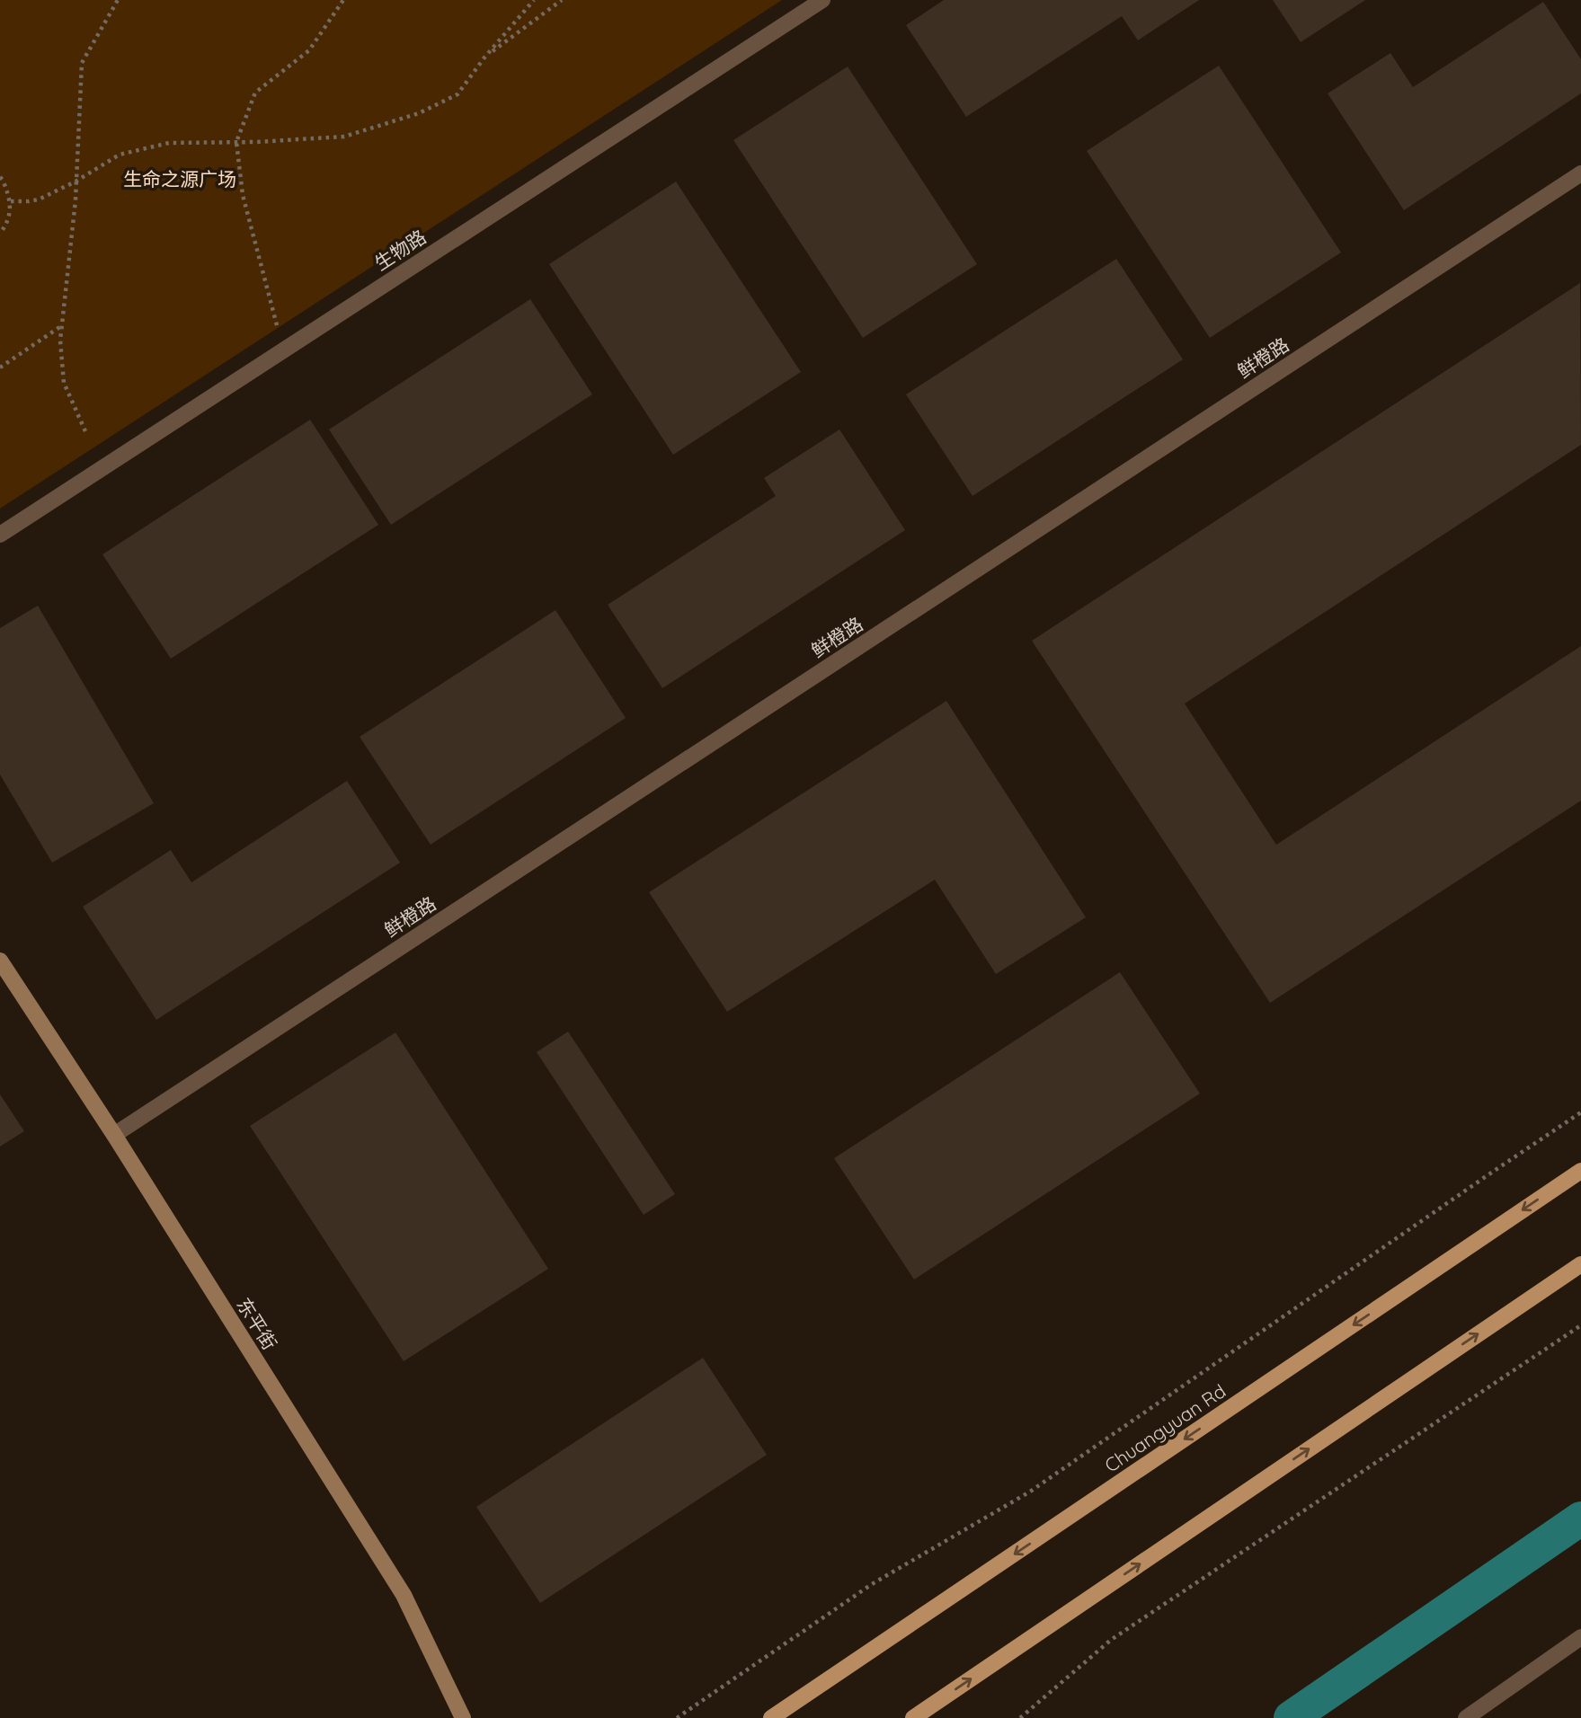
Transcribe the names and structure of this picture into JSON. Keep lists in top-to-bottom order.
{
  "streets": {
    "main road": ["Chuangyuan Rd"],
    "street": ["生物路", "鲜橙路", "东平街"]
  },
  "crossings": [
    ["鲜橙路", "东平街"]
  ],
  "parks": ["生命之源广场"]
}
